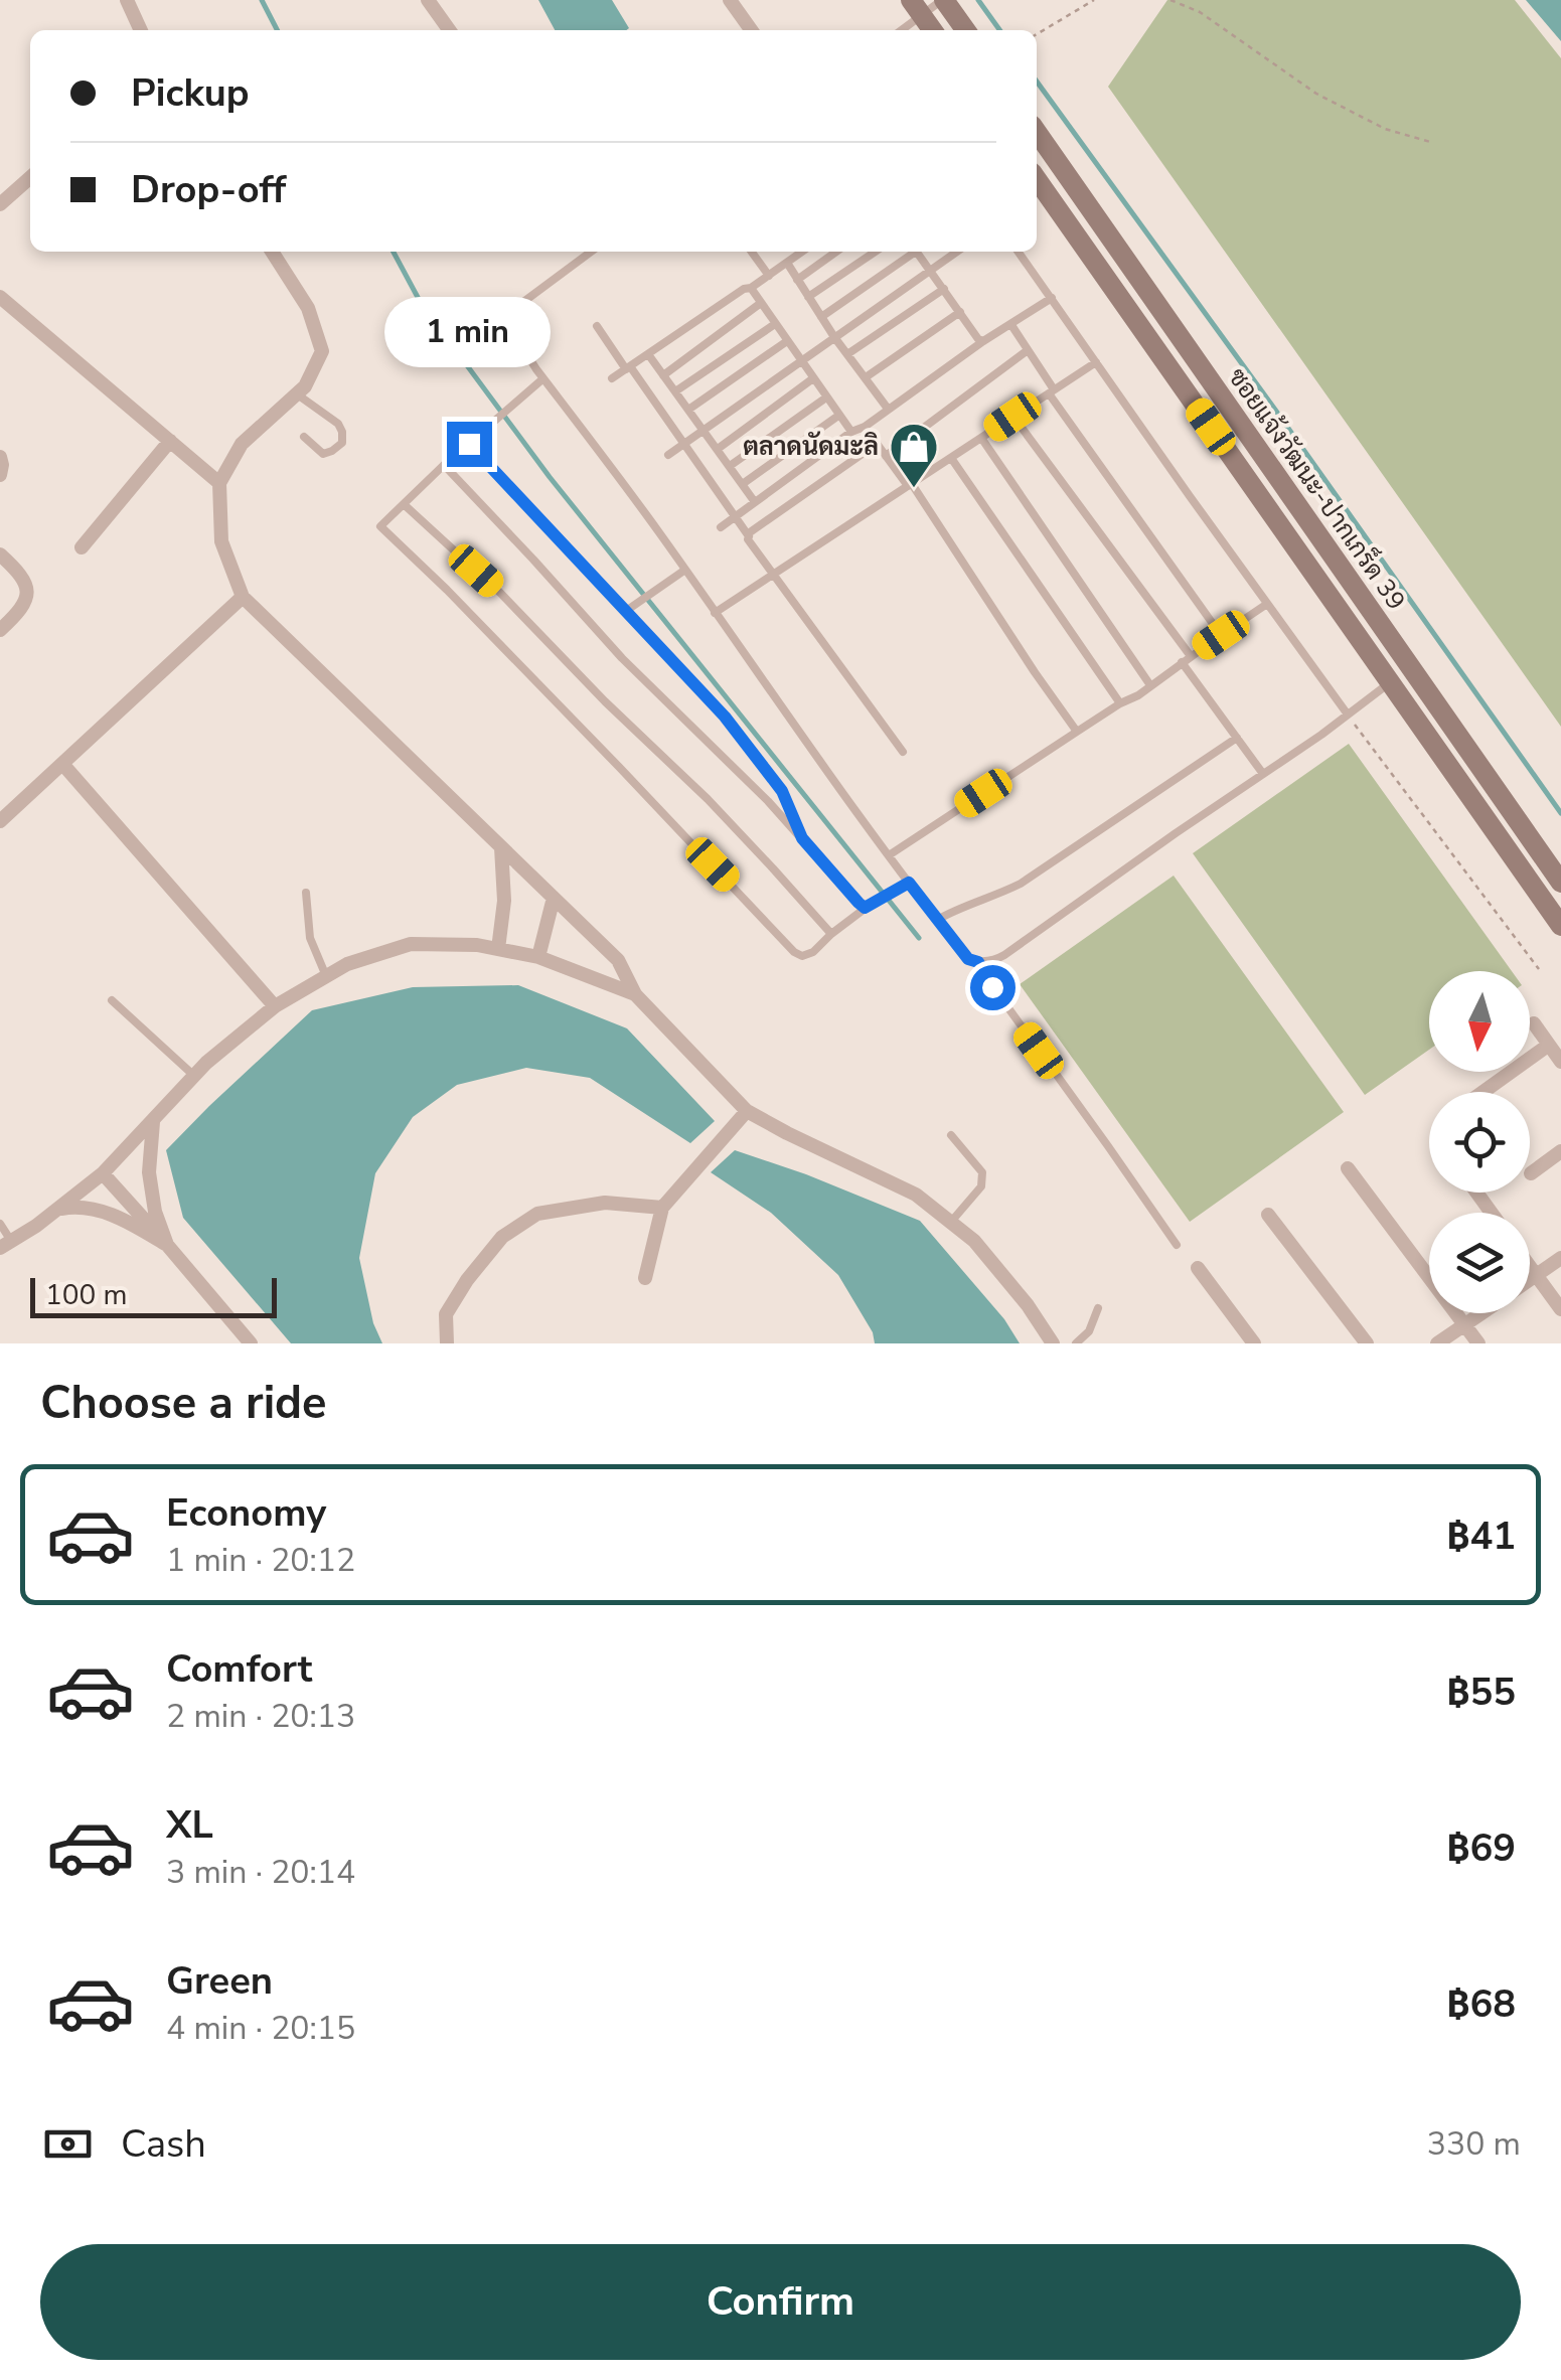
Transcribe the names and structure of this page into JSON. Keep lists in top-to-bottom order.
{
  "streets": {
    "main road": ["ซอยแจ้งวัฒนะ-ปากเกร็ด 39"]
  },
  "places": {
    "shop": ["ตลาดนัดมะลิ"]
  },
  "scale_bar": "100 m",
  "north": "bottom",
  "page": {
    "banner": ["Pickup", "Drop-off"],
    "bubble": "1 min",
    "scale": "100 m",
    "heading": "Choose a ride",
    "list": [
      {
        "name": "Economy",
        "note": "1 min · 20:12",
        "value": "฿41"
      },
      {
        "name": "Comfort",
        "note": "2 min · 20:13",
        "value": "฿55"
      },
      {
        "name": "XL",
        "note": "3 min · 20:14",
        "value": "฿69"
      },
      {
        "name": "Green",
        "note": "4 min · 20:15",
        "value": "฿68"
      }
    ],
    "pay": ["Cash", "330 m"],
    "buttons": "Confirm"
  }
}
